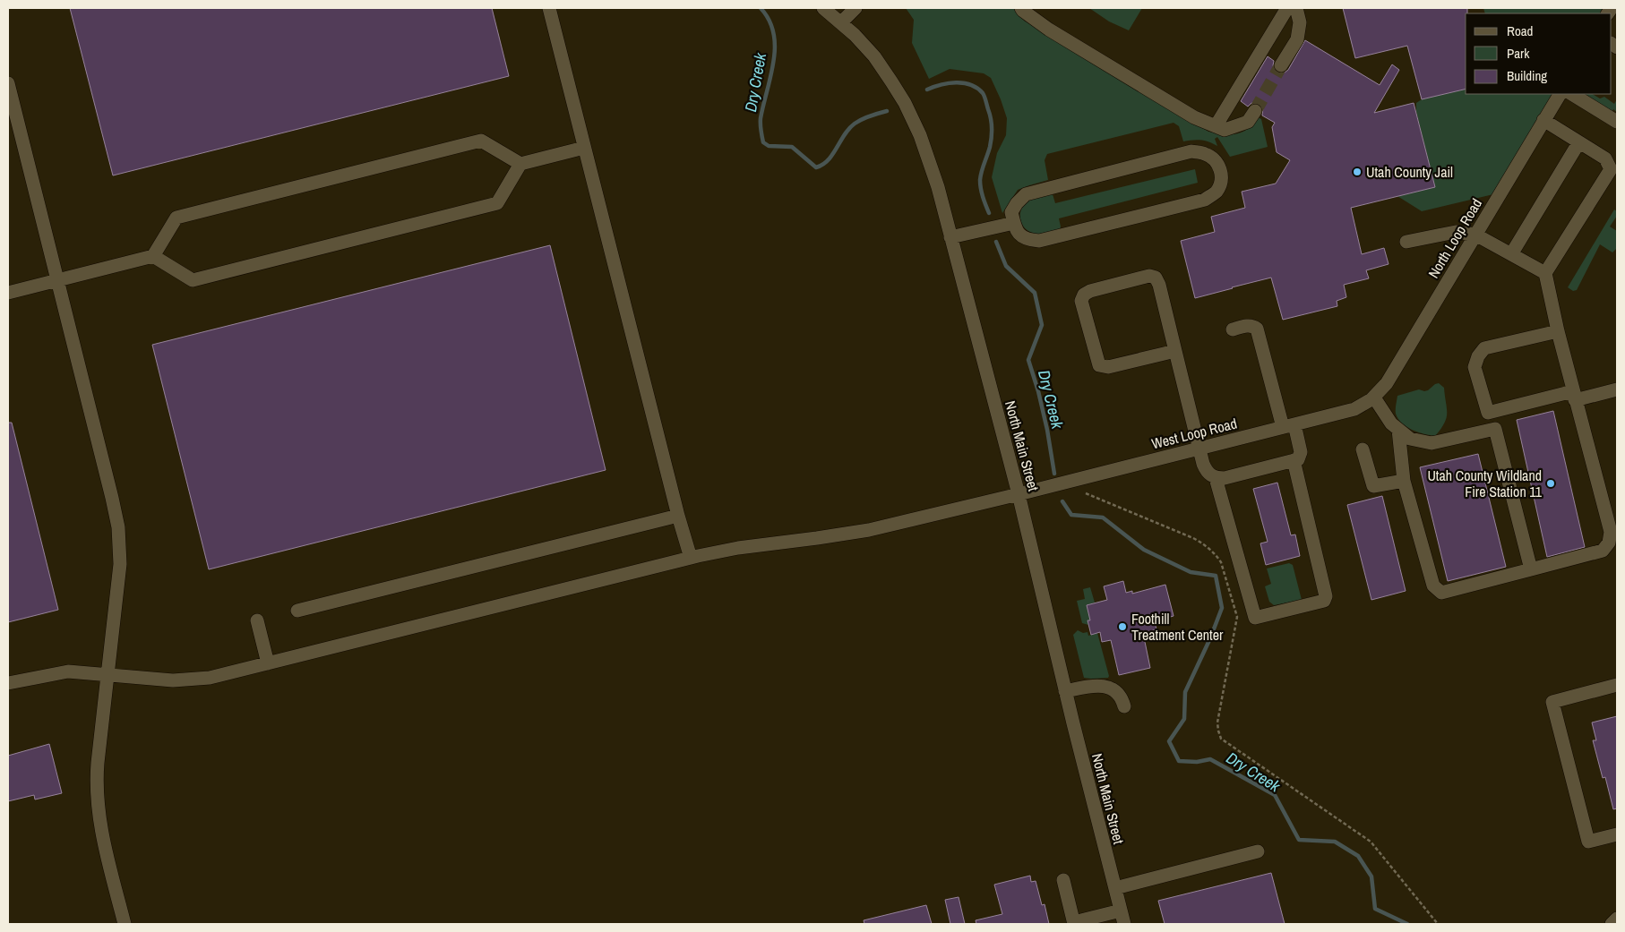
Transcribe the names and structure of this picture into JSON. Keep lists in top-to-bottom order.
{
  "streets": {
    "street": ["North Loop Road", "West Loop Road", "North Main Street"]
  },
  "crossings": [
    ["North Loop Road", "West Loop Road"],
    ["West Loop Road", "North Main Street"]
  ],
  "water": ["Dry Creek"],
  "places": ["Utah County Jail", "Utah County Wildland Fire Station 11", "Foothill Treatment Center"],
  "legend": ["Road", "Park", "Building"]
}
